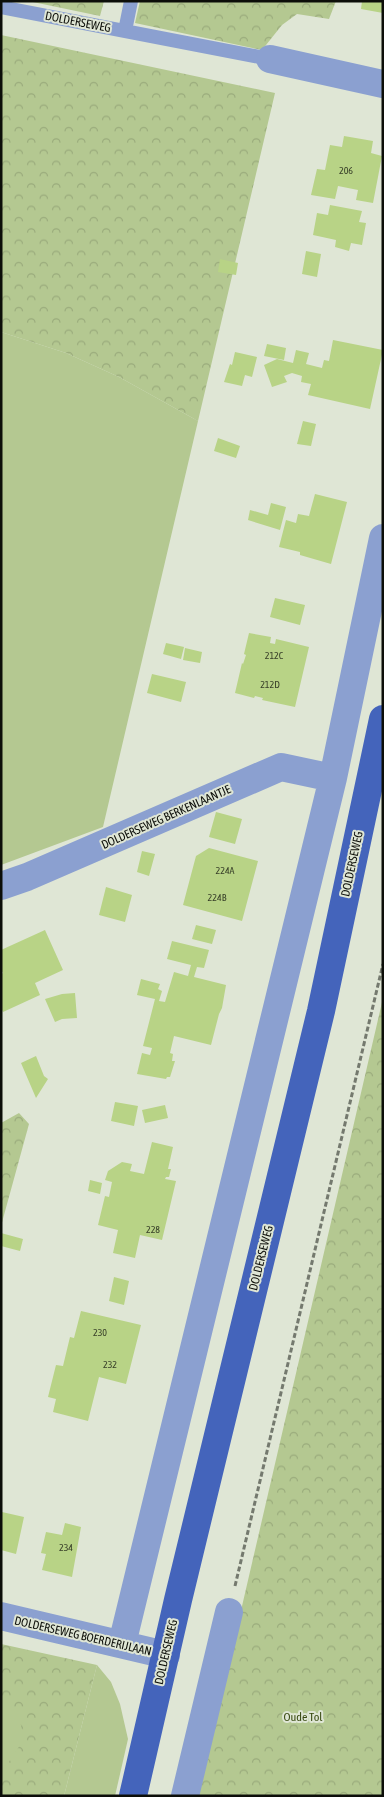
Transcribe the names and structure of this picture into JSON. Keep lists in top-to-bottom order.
{
  "streets": {
    "main road": ["DOLDERSEWEG"],
    "street": ["DOLDERSEWEG BERKENLAANTJE", "DOLDERSEWEG BOERDERIJLAAN"]
  },
  "crossings": [
    ["DOLDERSEWEG", "DOLDERSEWEG BOERDERIJLAAN"]
  ],
  "parks": ["Oude Tol"],
  "house_numbers": [
    "206",
    "212C",
    "212D",
    "224A",
    "224B",
    "228",
    "230",
    "232",
    "234"
  ]
}
